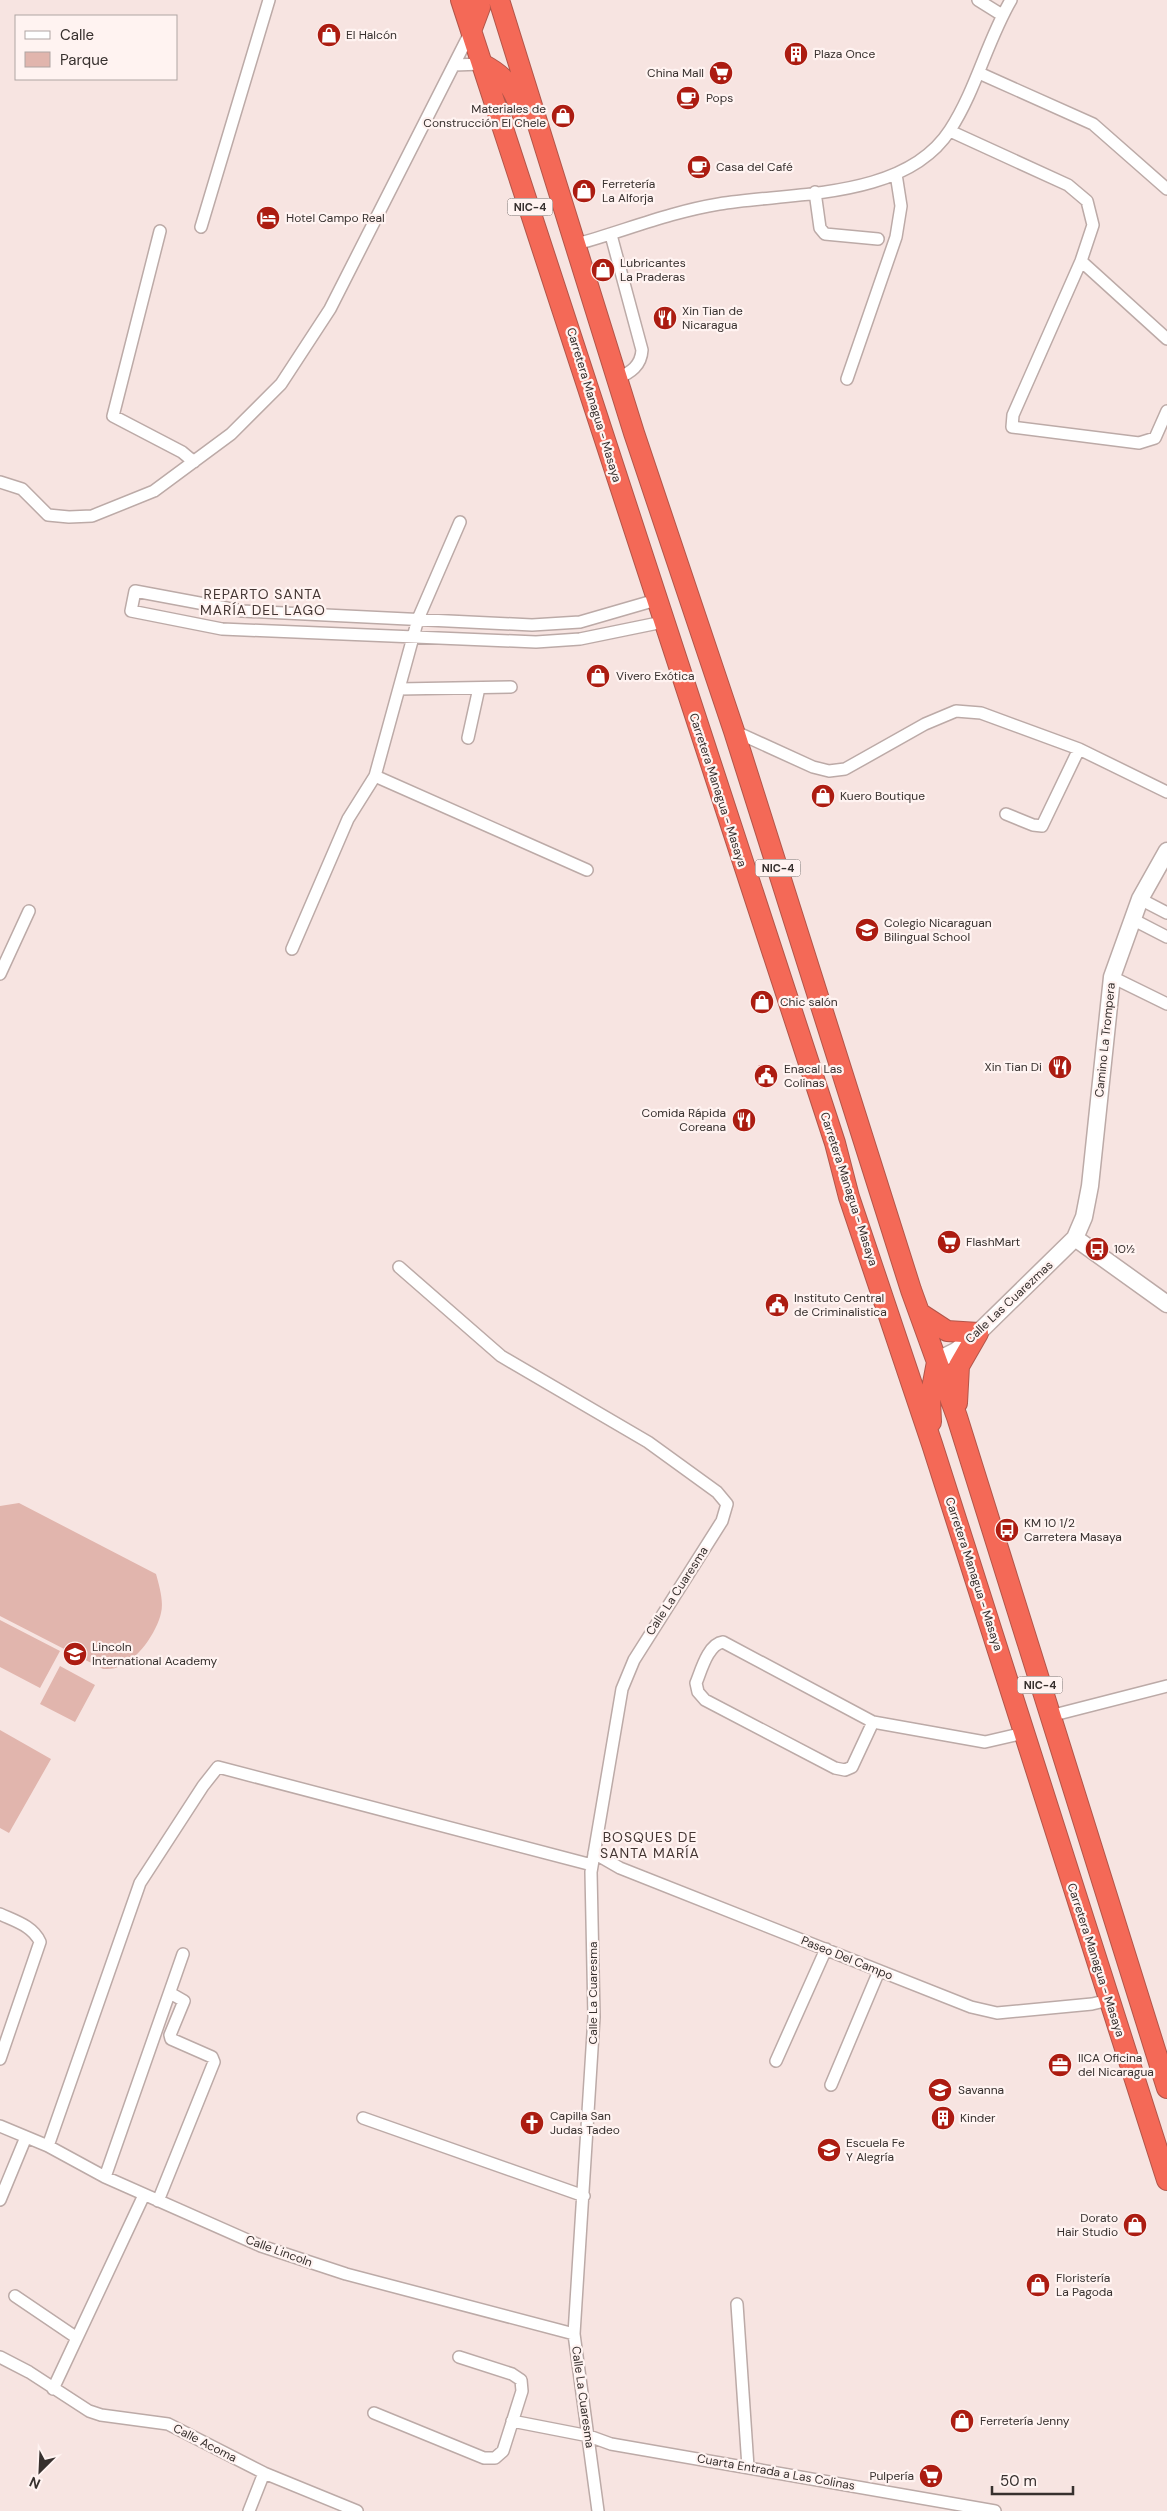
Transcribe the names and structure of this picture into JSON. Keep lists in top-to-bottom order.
{
  "streets": {
    "highway": ["NIC-4", "Carretera Managua - Masaya"],
    "street": [
      "Camino La Trompera",
      "Calle Las Cuarezmas",
      "Calle La Cuaresma",
      "Paseo Del Campo",
      "Calle Lincoln",
      "Calle Acoma",
      "Cuarta Entrada a Las Colinas"
    ]
  },
  "crossings": [
    ["NIC-4", "Calle Las Cuarezmas"],
    ["Carretera Managua - Masaya", "Paseo Del Campo"],
    ["Camino La Trompera", "Calle Las Cuarezmas"],
    ["Calle La Cuaresma", "Paseo Del Campo"],
    ["Calle La Cuaresma", "Calle Lincoln"],
    ["Calle La Cuaresma", "Cuarta Entrada a Las Colinas"],
    ["Paseo Del Campo", "Calle Lincoln"]
  ],
  "districts": ["REPARTO SANTA MARÍA DEL LAGO", "BOSQUES DE SANTA MARÍA"],
  "places": {
    "shop": [
      "El Halcón",
      "Materiales de Construcción El Chele",
      "Ferretería La Alforja",
      "Lubricantes La Praderas",
      "Vivero Exótica",
      "Kuero Boutique",
      "Chic salón",
      "Dorato Hair Studio",
      "Floristería La Pagoda",
      "Ferretería Jenny"
    ],
    "building": ["Plaza Once", "Kinder"],
    "supermarket": ["China Mall", "FlashMart", "Pulpería"],
    "cafe": ["Pops", "Casa del Café"],
    "hotel": ["Hotel Campo Real"],
    "restaurant": ["Xin Tian de Nicaragua", "Xin Tian Di", "Comida Rápida Coreana"],
    "school or university": [
      "Colegio Nicaraguan Bilingual School",
      "Lincoln International Academy",
      "Savanna",
      "Escuela Fe Y Alegría"
    ],
    "public building": ["Enacal Las Colinas", "Instituto Central de Criminalistica"],
    "bus stop": ["10½", "KM 10 1/2 Carretera Masaya"],
    "office": ["IICA Oficina del Nicaragua"],
    "church": ["Capilla San Judas Tadeo"]
  },
  "legend": ["Calle", "Parque"],
  "scale_bar": "50 m",
  "north": "bottom left"
}
